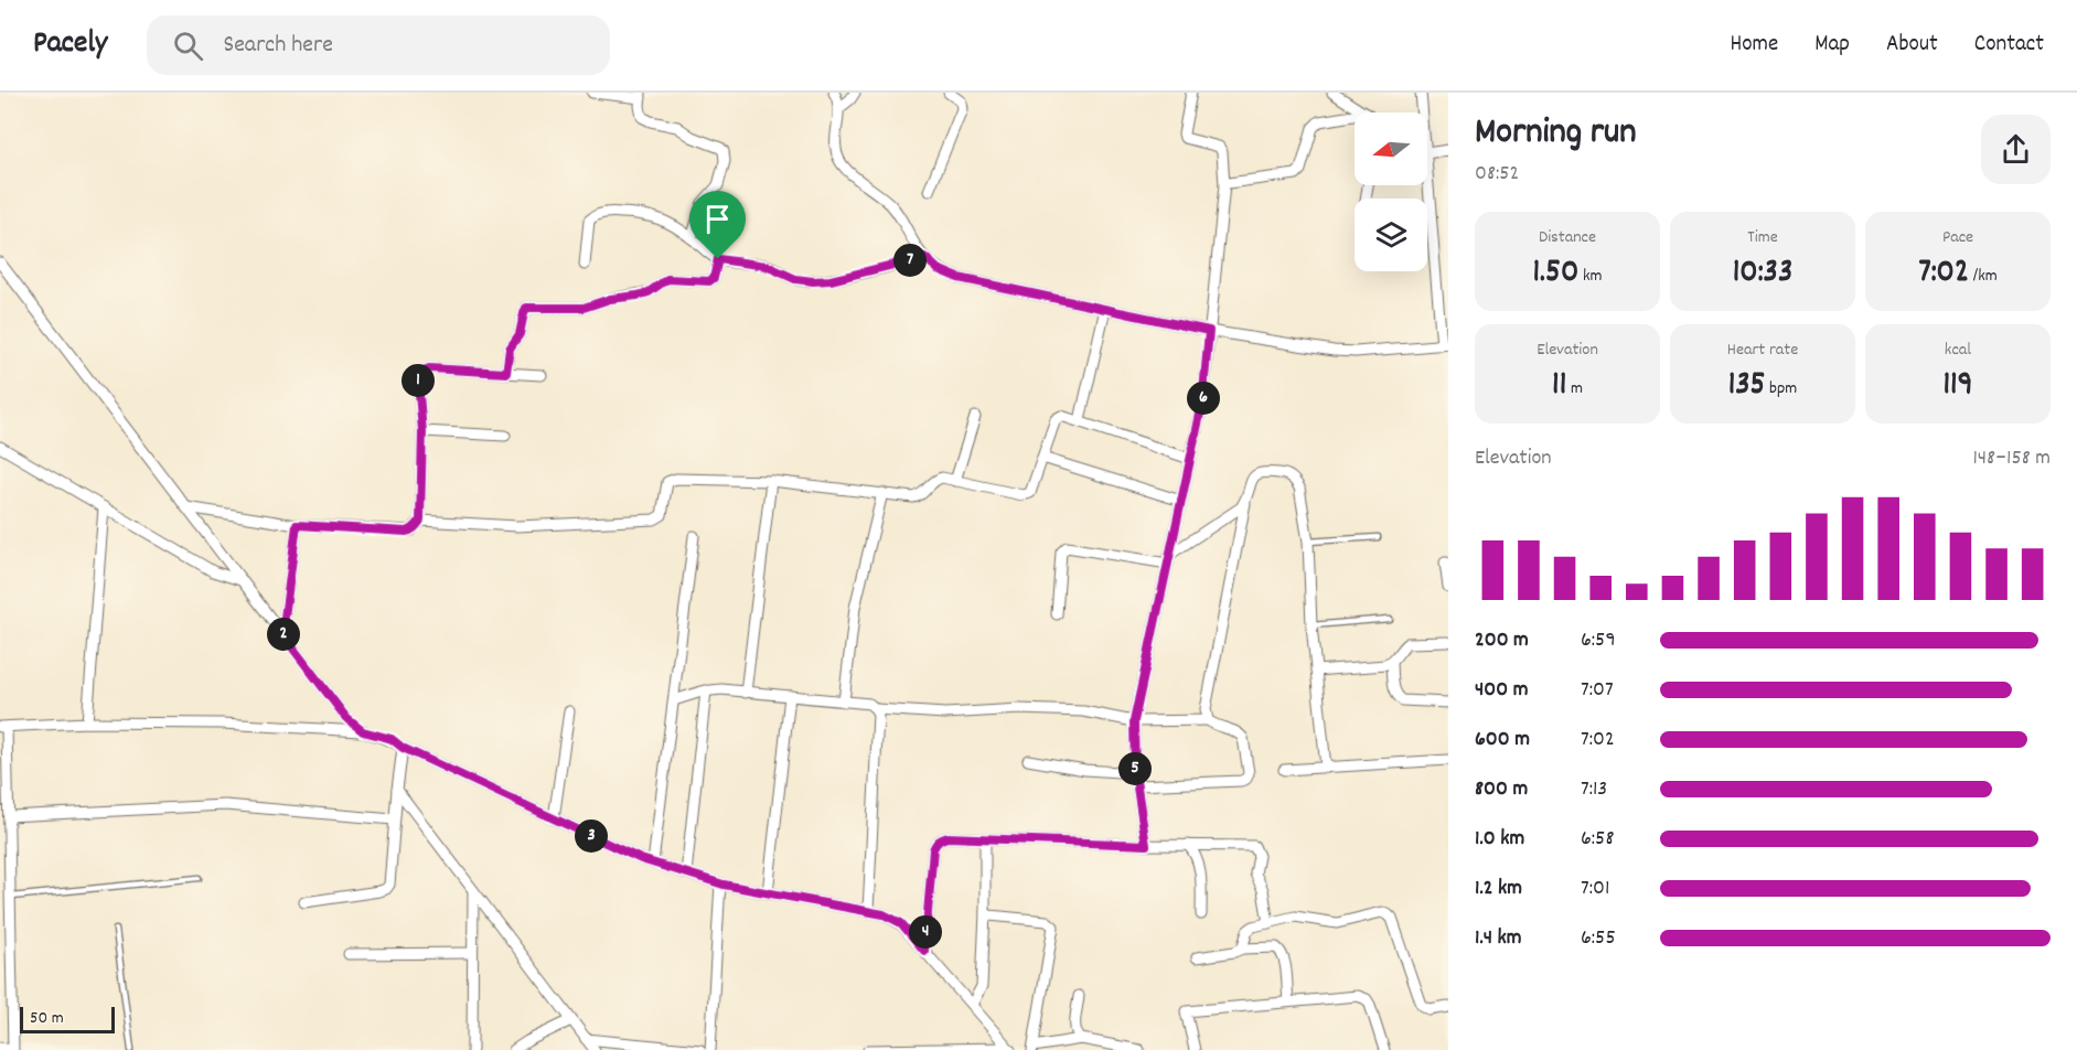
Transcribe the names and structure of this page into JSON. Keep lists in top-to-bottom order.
{
  "scale_bar": "50 m",
  "north": "left",
  "page": {
    "header": "Pacely",
    "search": "Search here",
    "nav": [
      "Home",
      "Map",
      "About",
      "Contact"
    ],
    "heading": ["Morning run", "08:52"],
    "stats": [
      ["Distance", "1.50 km"],
      ["Time", "10:33"],
      ["Pace", "7:02 /km"],
      ["Elevation", "11 m"],
      ["Heart rate", "135 bpm"],
      ["kcal", "119"]
    ],
    "pins": [
      "7",
      "1",
      "6",
      "2",
      "5",
      "3",
      "4"
    ],
    "chart": ["Elevation", "148–158 m"],
    "list": [
      {
        "name": "200 m",
        "note": "6:59"
      },
      {
        "name": "400 m",
        "note": "7:07"
      },
      {
        "name": "600 m",
        "note": "7:02"
      },
      {
        "name": "800 m",
        "note": "7:13"
      },
      {
        "name": "1.0 km",
        "note": "6:58"
      },
      {
        "name": "1.2 km",
        "note": "7:01"
      },
      {
        "name": "1.4 km",
        "note": "6:55"
      }
    ],
    "scale": "50 m"
  }
}
